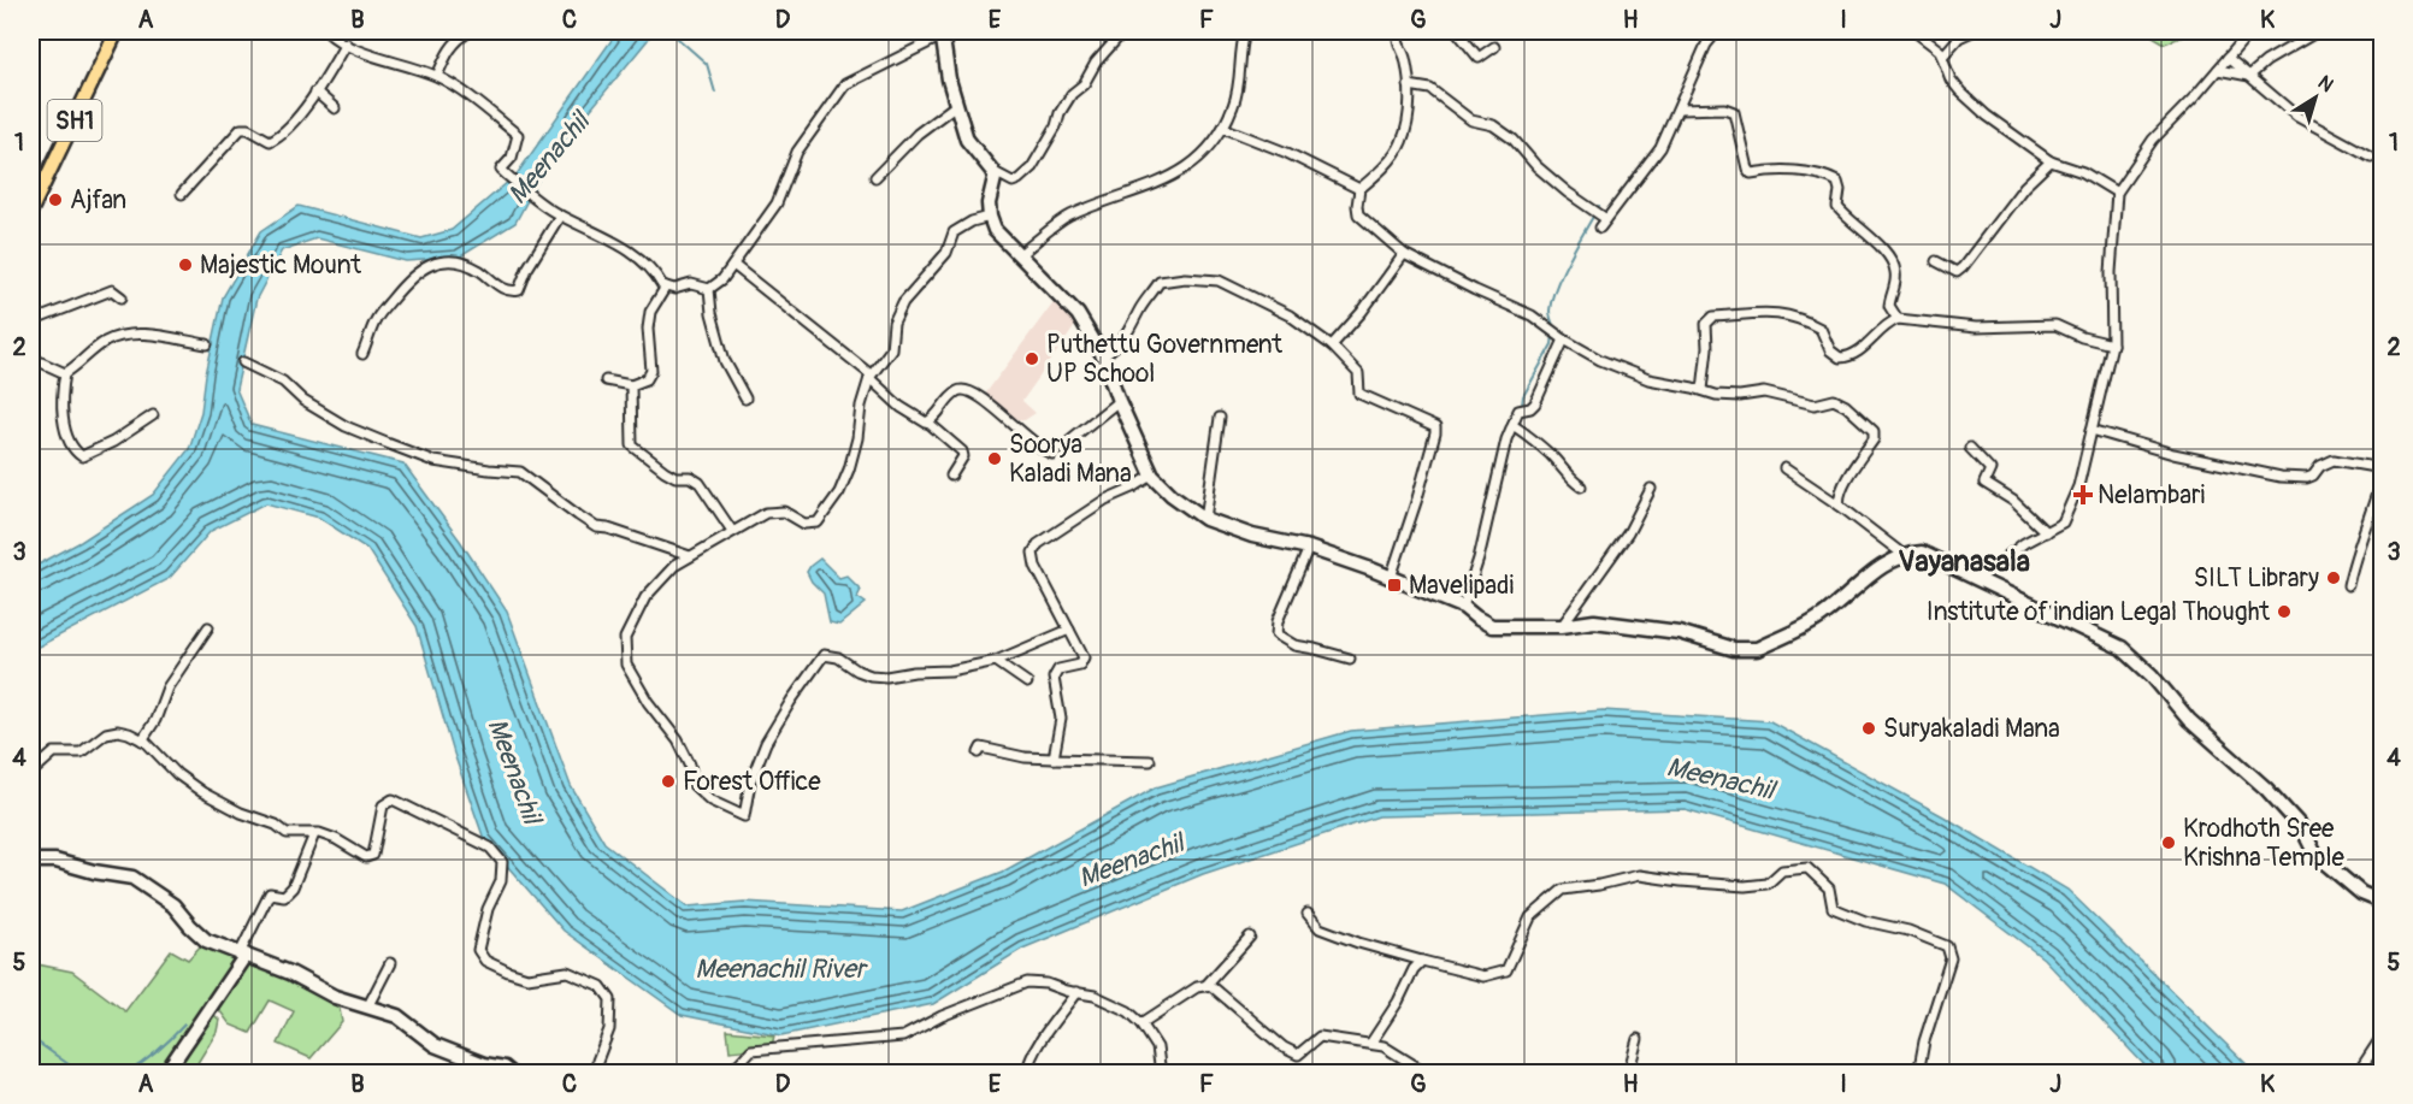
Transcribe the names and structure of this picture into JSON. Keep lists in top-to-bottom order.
{
  "streets": {
    "main road": ["SH1"]
  },
  "districts": ["Vayanasala"],
  "water": ["Meenachil", "Meenachil River"],
  "places": {
    "other": [
      "Ajfan",
      "Majestic Mount",
      "Puthettu Government UP School",
      "Soorya Kaladi Mana",
      "SILT Library",
      "Institute of indian Legal Thought",
      "Suryakaladi Mana",
      "Forest Office",
      "Krodhoth Sree Krishna Temple"
    ],
    "health": ["Nelambari"],
    "transit": ["Mavelipadi"]
  },
  "north": "top right",
  "grid": {
    "columns": [
      "A",
      "B",
      "C",
      "D",
      "E",
      "F",
      "G",
      "H",
      "I",
      "J",
      "K"
    ],
    "rows": [
      "1",
      "2",
      "3",
      "4",
      "5"
    ]
  }
}
